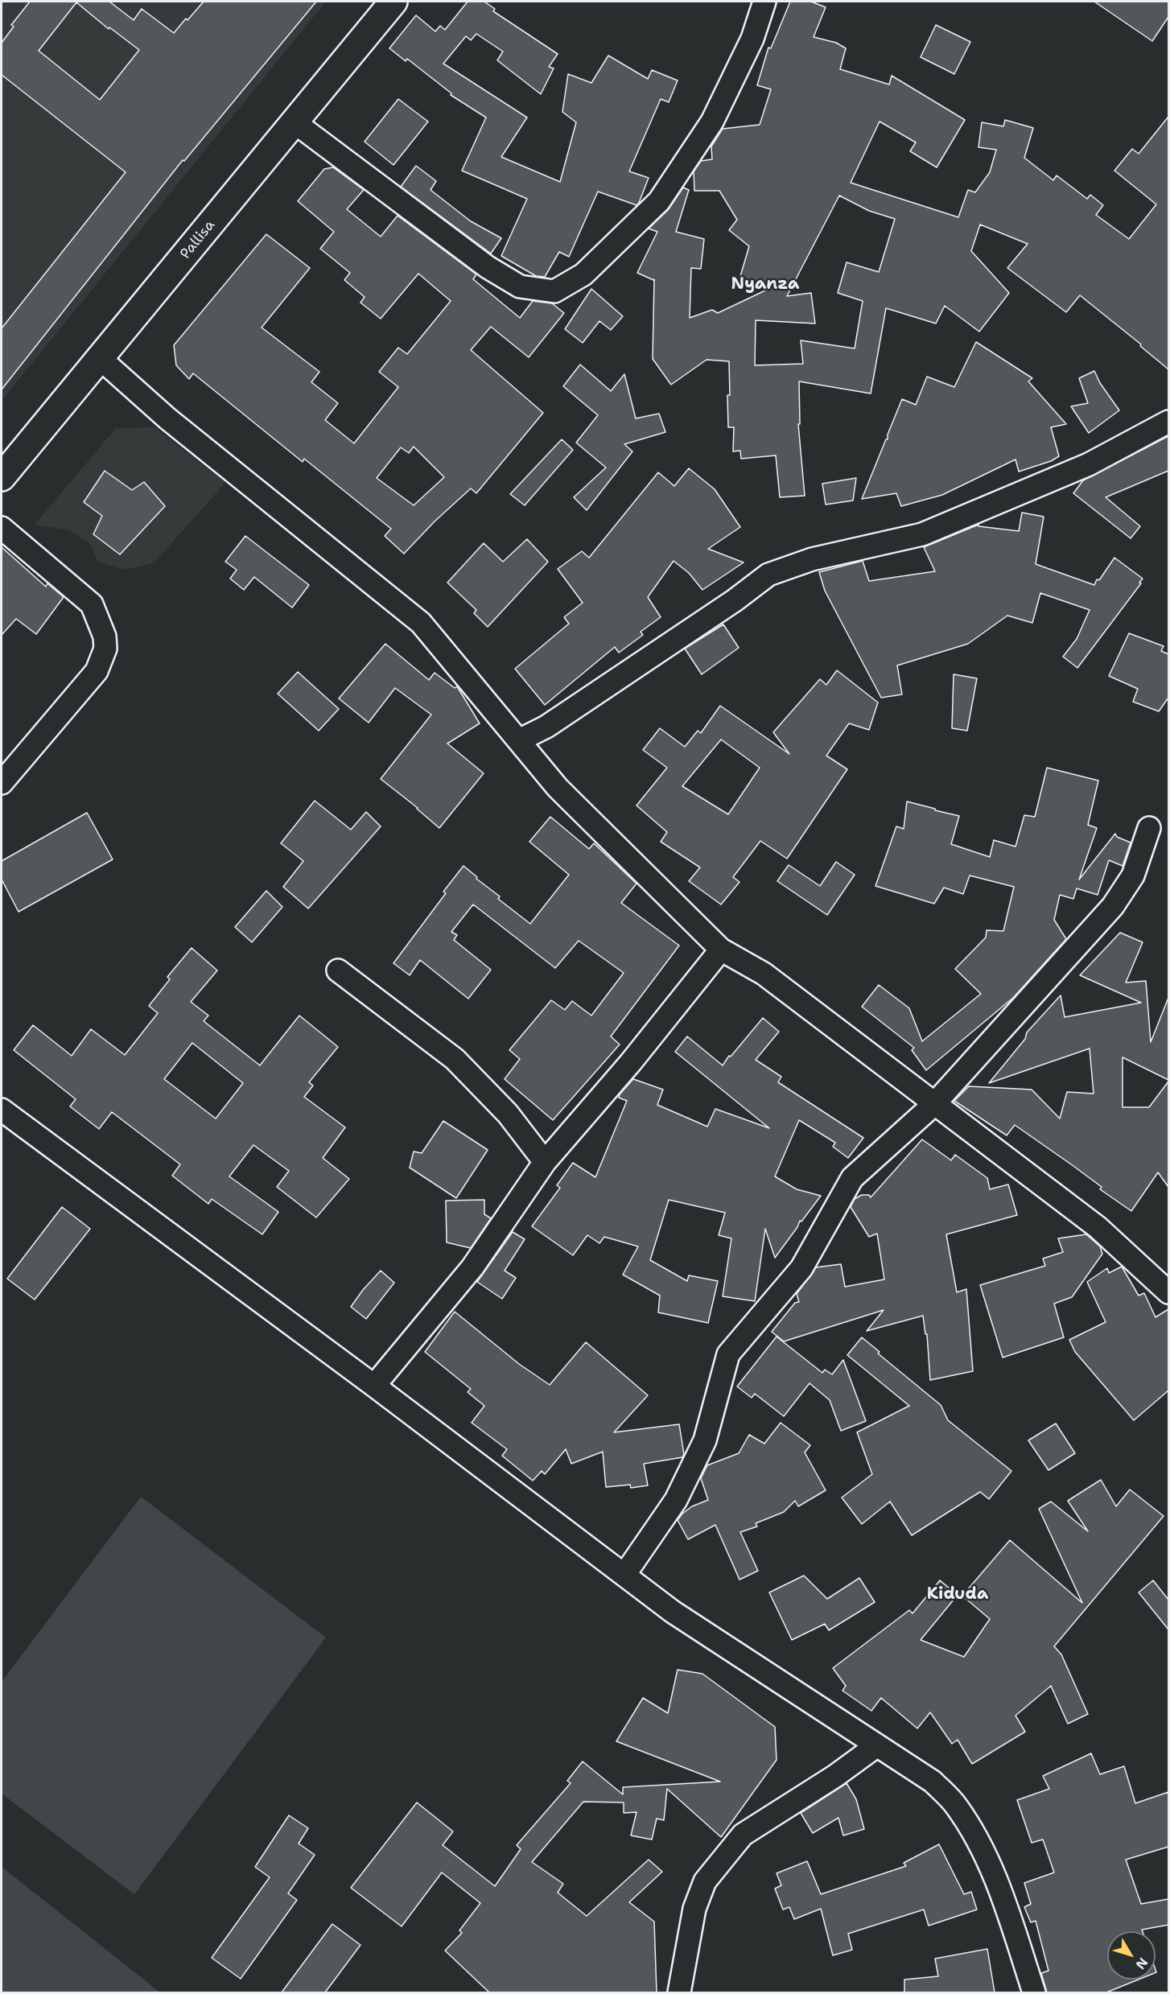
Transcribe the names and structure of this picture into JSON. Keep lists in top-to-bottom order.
{
  "streets": {
    "main road": ["Pallisa"]
  },
  "districts": ["Nyanza", "Kiduda"],
  "north": "bottom right"
}
